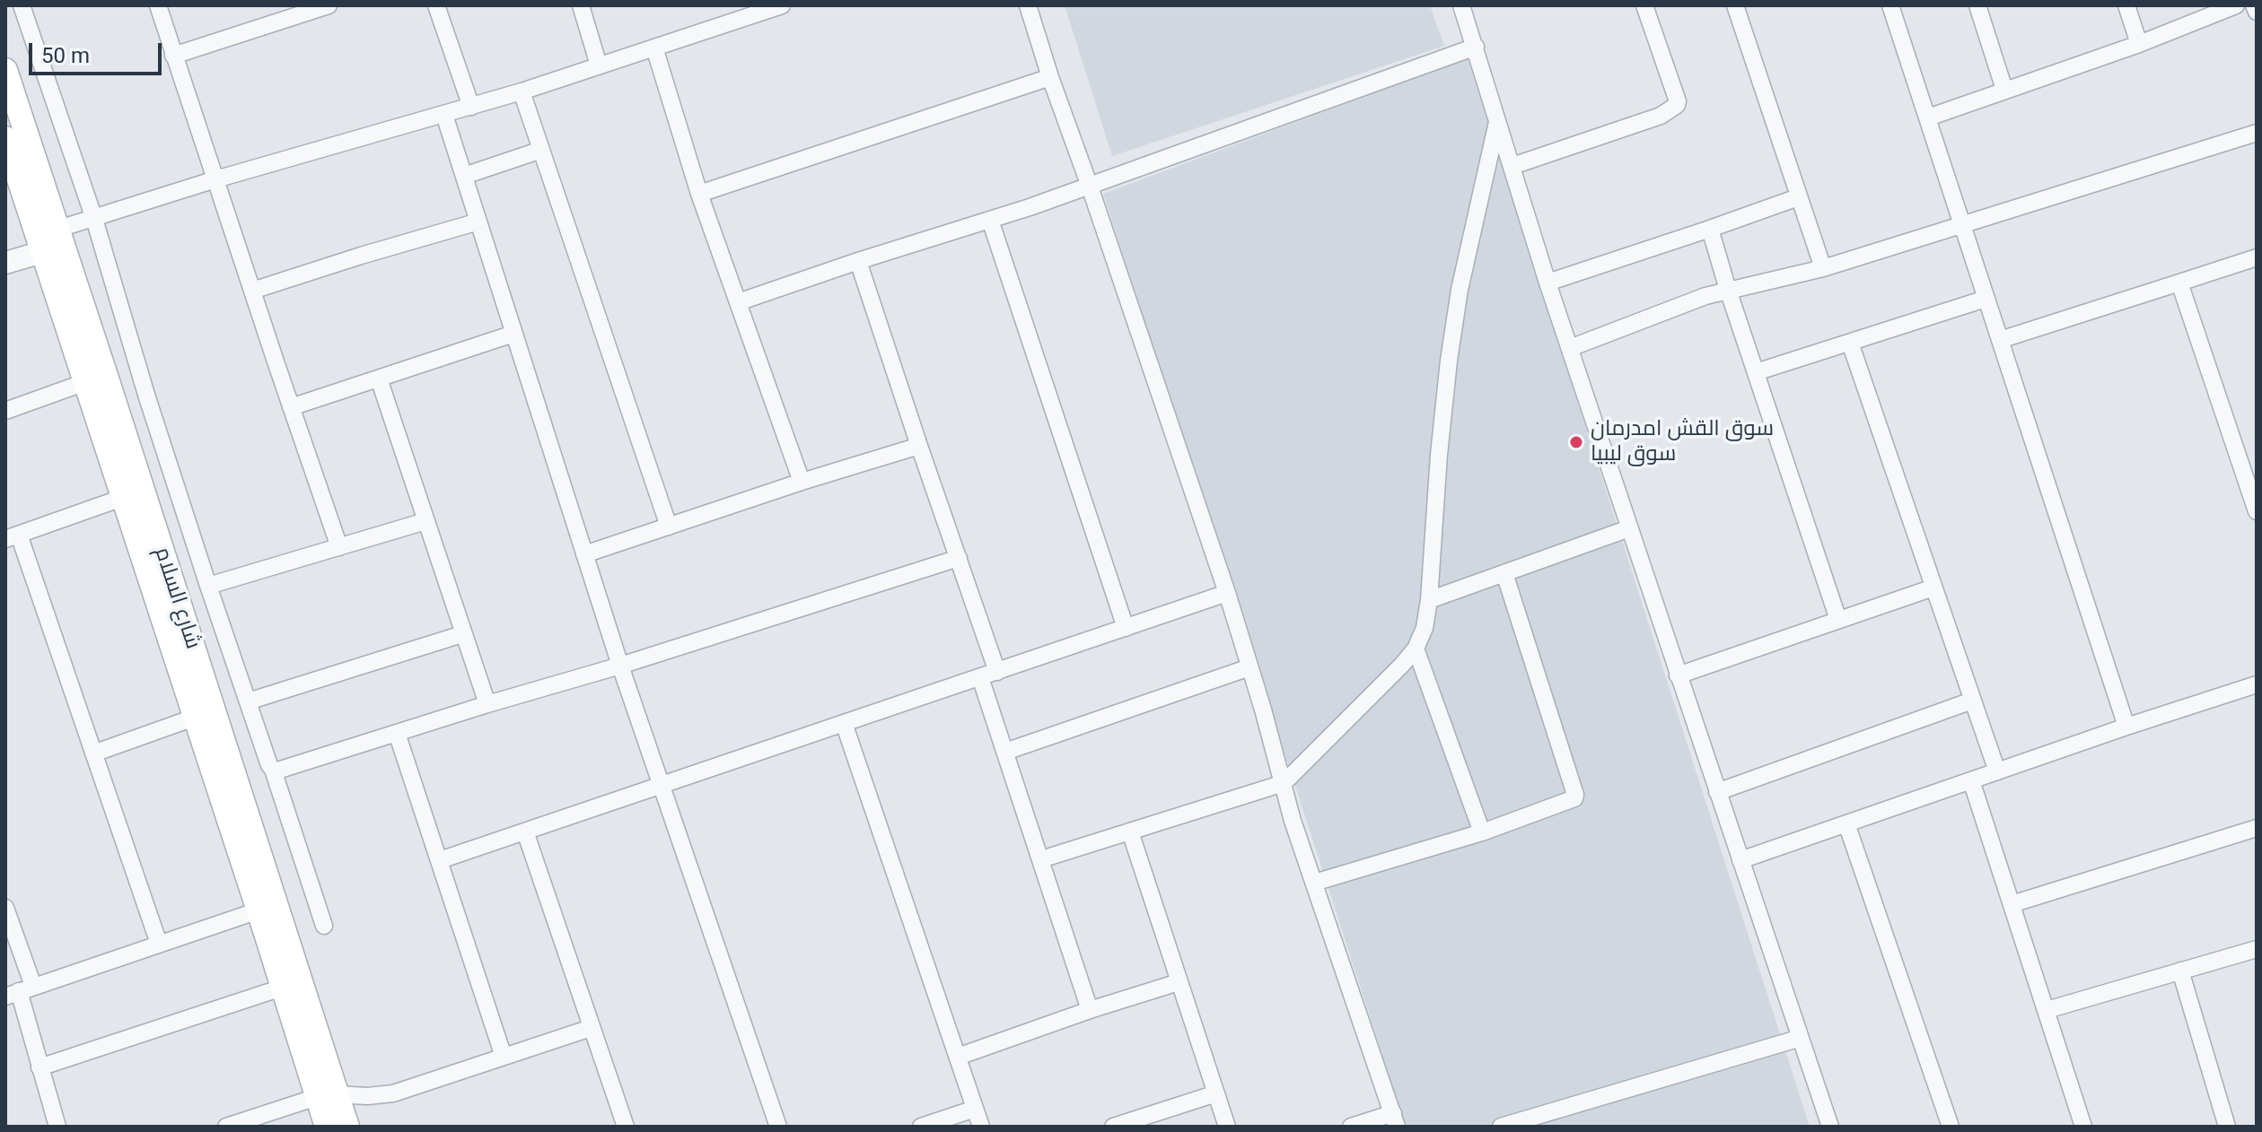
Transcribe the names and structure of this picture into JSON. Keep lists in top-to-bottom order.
{
  "streets": {
    "main road": ["شارع السلام"]
  },
  "places": ["سوق القش امدرمان سوق ليبيا"],
  "scale_bar": "50 m"
}
